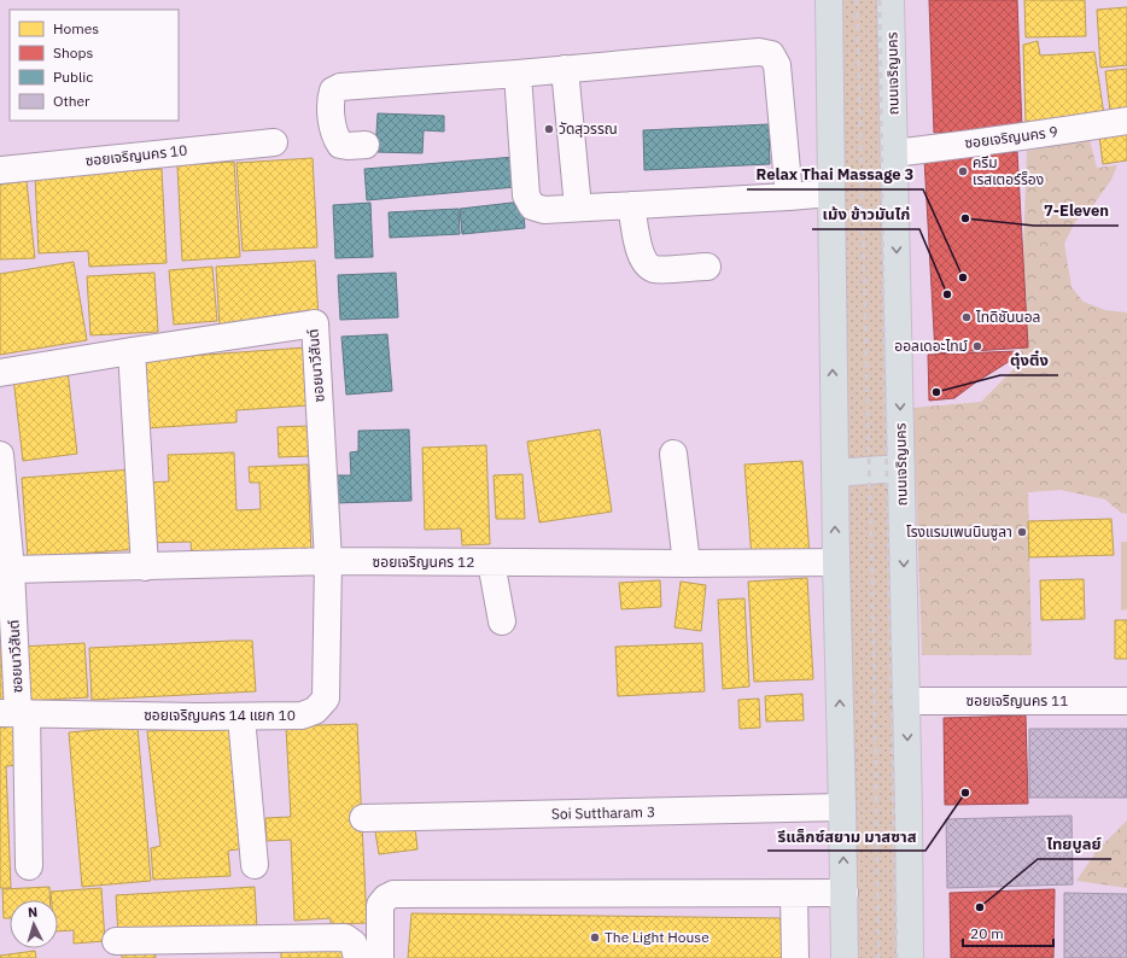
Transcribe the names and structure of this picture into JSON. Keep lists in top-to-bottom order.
{
  "streets": {
    "main road": ["ถนนเจริญนคร"],
    "street": [
      "ซอยเจริญนคร 9",
      "ซอยเจริญนคร 10",
      "ซอยนาวีสันต์",
      "ซอยเจริญนคร 12",
      "ซอยเจริญนคร 11",
      "ซอยเจริญนคร 14 แยก 10",
      "Soi Suttharam 3"
    ]
  },
  "crossings": [
    ["ถนนเจริญนคร", "ซอยเจริญนคร 9"],
    ["ถนนเจริญนคร", "ซอยเจริญนคร 11"],
    ["ซอยนาวีสันต์", "ซอยเจริญนคร 12"],
    ["ซอยนาวีสันต์", "ซอยเจริญนคร 14 แยก 10"],
    ["ซอยเจริญนคร 12", "ซอยเจริญนคร 14 แยก 10"]
  ],
  "places": [
    "วัดสุวรรณ",
    "ครีม เรสเตอร์ร็อง",
    "7-Eleven",
    "Relax Thai Massage 3",
    "เม้ง ข้าวมันไก่",
    "ไทดิชันนอล",
    "ออลเดอะไทม์",
    "ตุ๋งติ๋ง",
    "โรงแรมเพนนินซูลา",
    "รีแล็กซ์สยาม มาสซาส",
    "ไทยบูลย์",
    "The Light House"
  ],
  "legend": [
    "Homes",
    "Shops",
    "Public",
    "Other"
  ],
  "scale_bar": "20 m",
  "north": "top"
}
